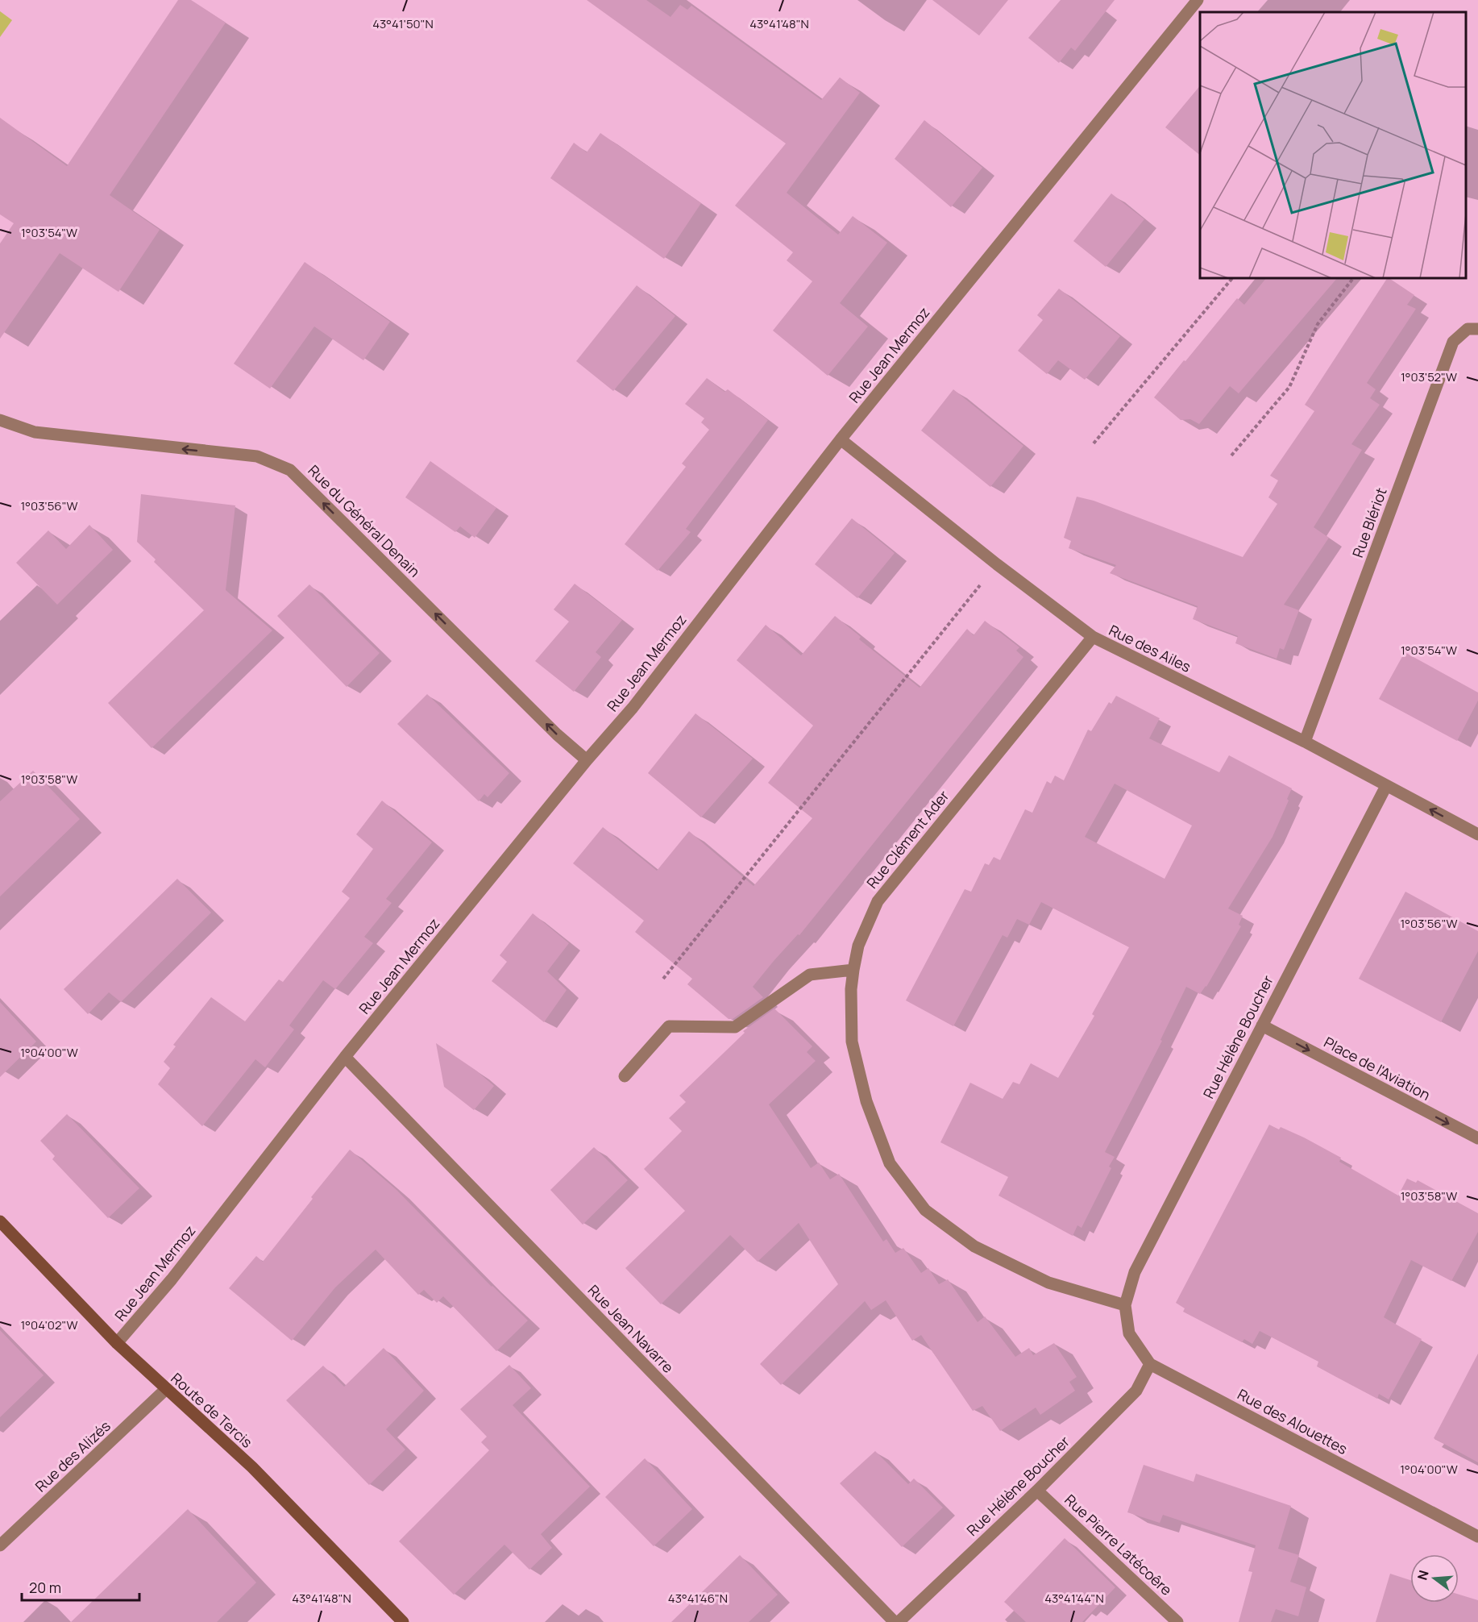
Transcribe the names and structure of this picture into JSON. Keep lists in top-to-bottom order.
{
  "streets": {
    "main road": ["Route de Tercis"],
    "street": [
      "Rue Jean Mermoz",
      "Rue du Général Denain",
      "Rue Blériot",
      "Rue des Ailes",
      "Rue Clément Ader",
      "Rue Hélène Boucher",
      "Place de l'Aviation",
      "Rue Jean Navarre",
      "Rue des Alouettes",
      "Rue des Alizés",
      "Rue Pierre Latécoêre"
    ]
  },
  "crossings": [
    ["Rue Jean Mermoz", "Rue du Général Denain"],
    ["Rue Jean Mermoz", "Rue des Ailes"],
    ["Rue Jean Mermoz", "Rue Jean Navarre"],
    ["Rue Jean Mermoz", "Route de Tercis"],
    ["Rue Blériot", "Rue des Ailes"],
    ["Rue des Ailes", "Rue Clément Ader"],
    ["Rue des Ailes", "Rue Hélène Boucher"],
    ["Rue Clément Ader", "Rue Hélène Boucher"],
    ["Rue Clément Ader", "Rue des Alouettes"],
    ["Rue Hélène Boucher", "Place de l'Aviation"],
    ["Rue Hélène Boucher", "Rue des Alouettes"],
    ["Rue Hélène Boucher", "Rue Pierre Latécoêre"],
    ["Route de Tercis", "Rue des Alizés"]
  ],
  "one_way": ["Rue du Général Denain", "Place de l'Aviation"],
  "scale_bar": "20 m",
  "north": "left",
  "coordinates": [
    "43°41'50\"N",
    "43°41'48\"N",
    "1°03'54\"W",
    "1°03'52\"W",
    "1°03'56\"W",
    "1°03'58\"W",
    "1°04'00\"W",
    "1°04'02\"W",
    "43°41'46\"N",
    "43°41'44\"N"
  ]
}
